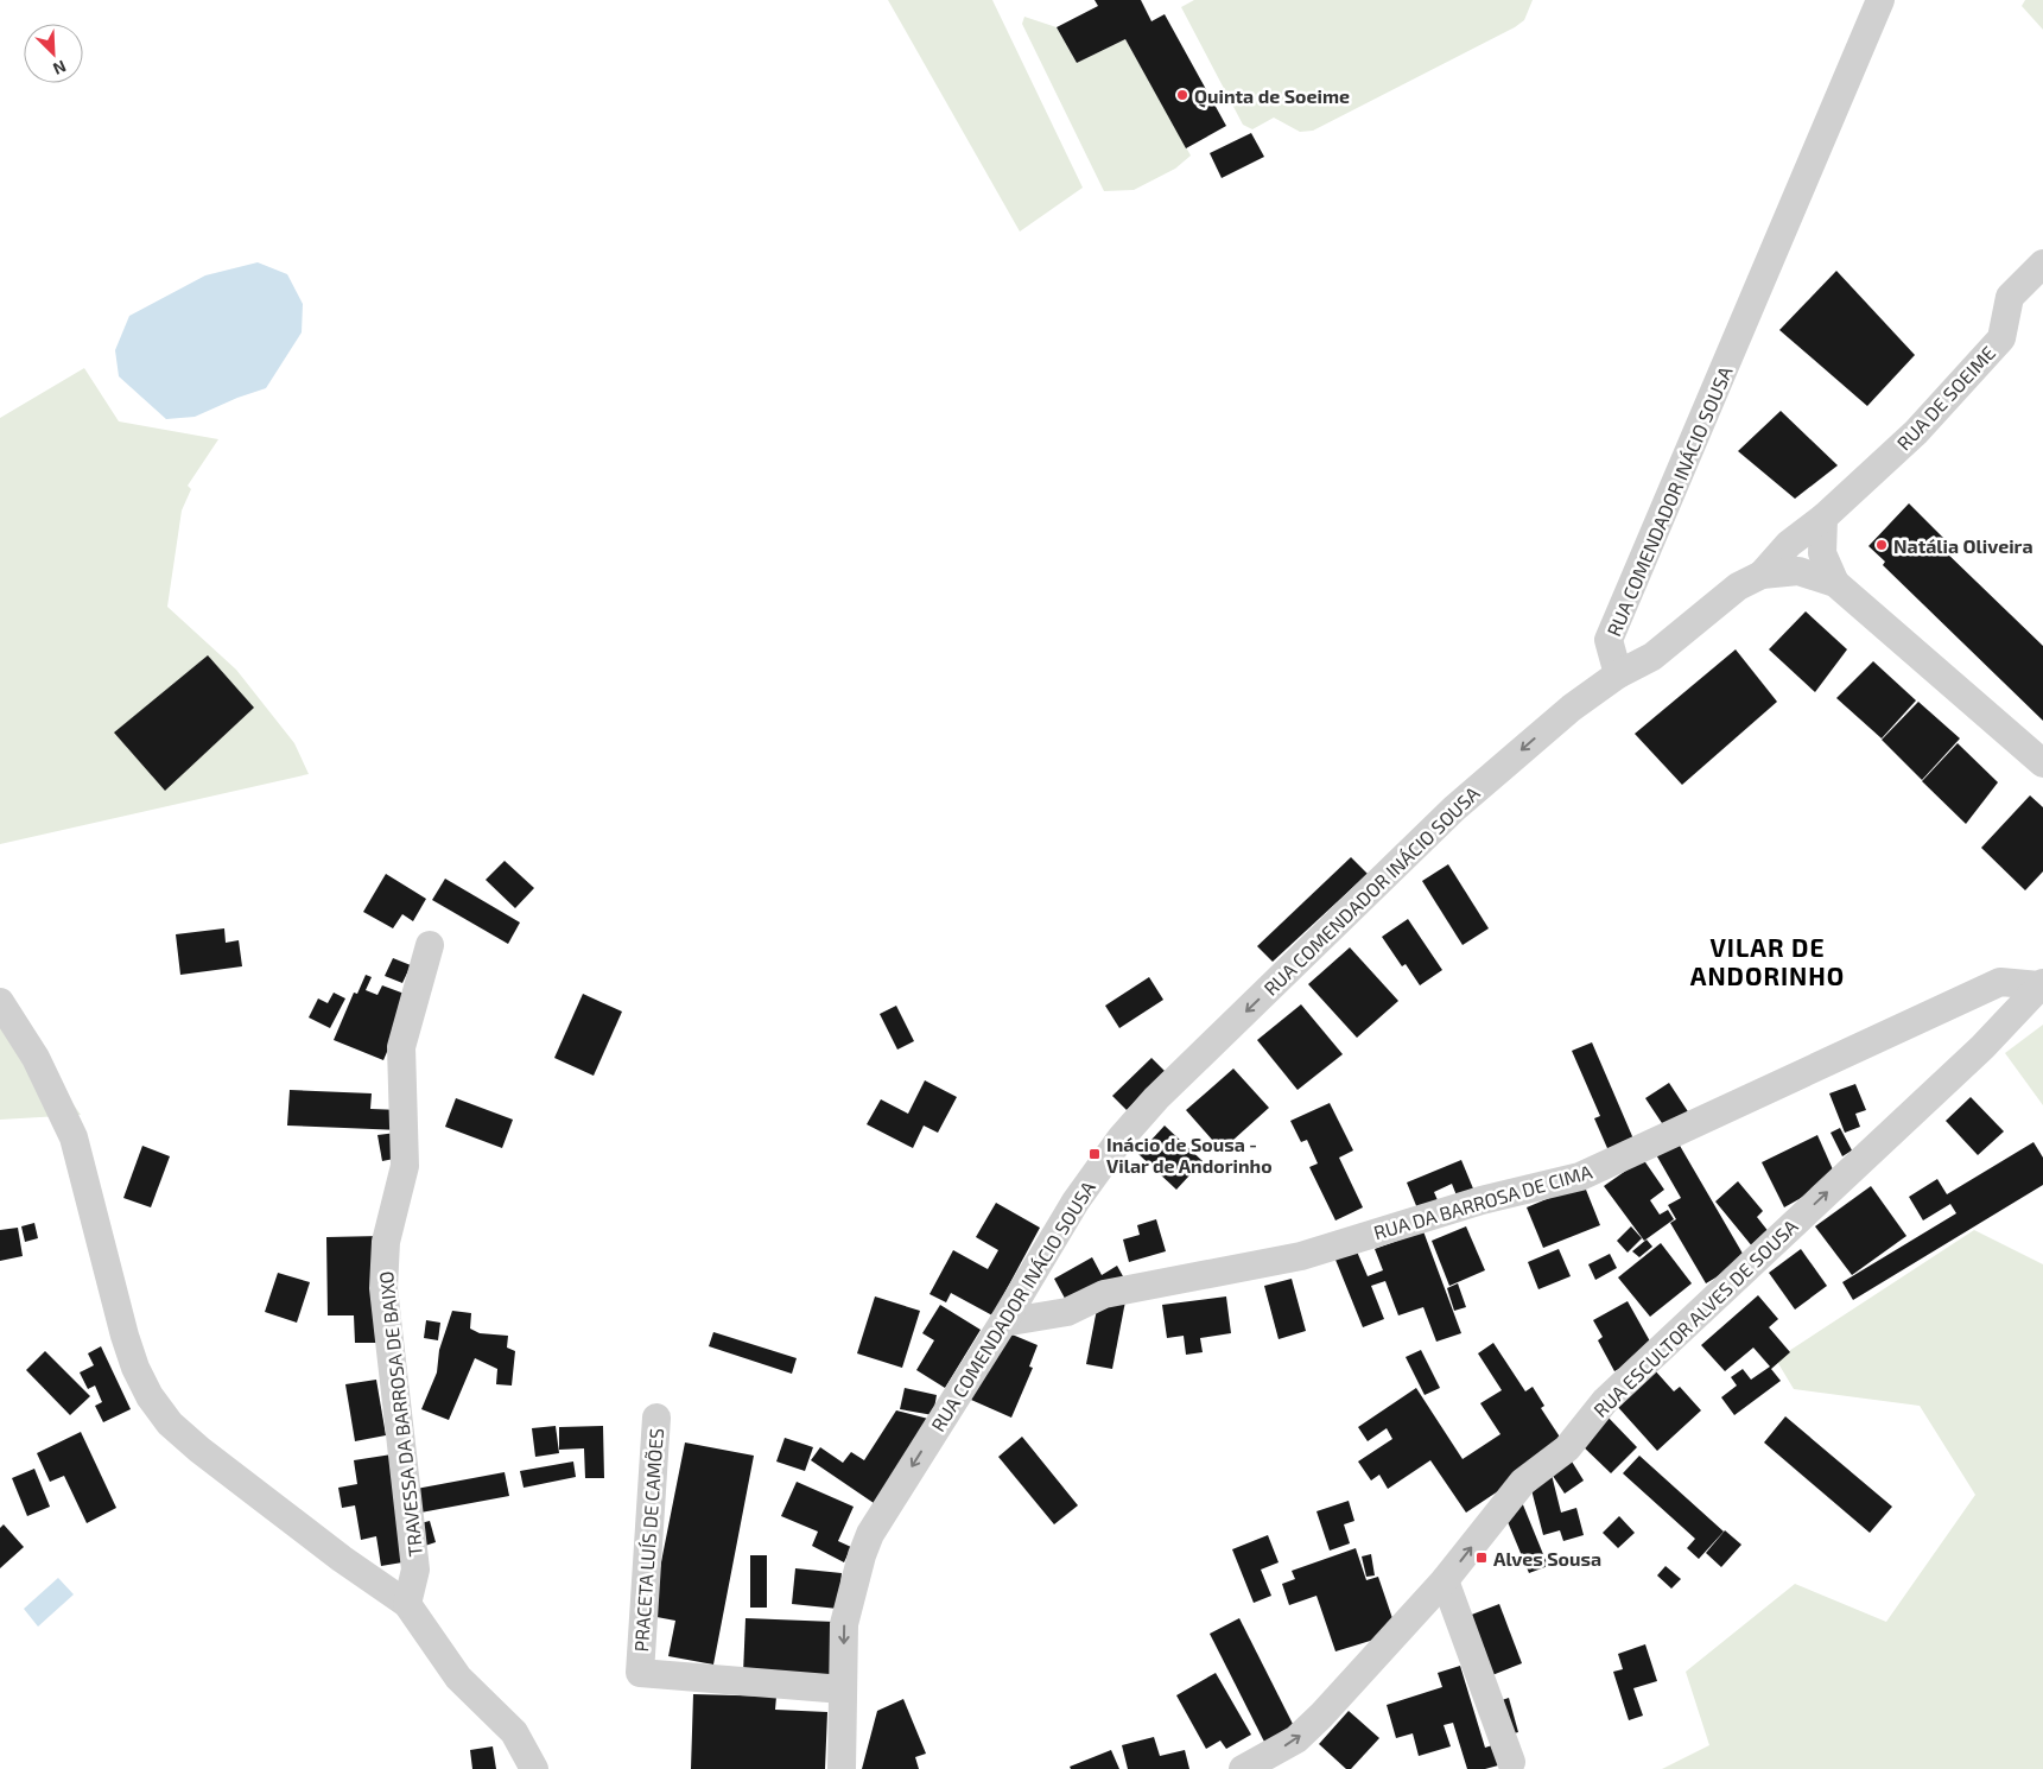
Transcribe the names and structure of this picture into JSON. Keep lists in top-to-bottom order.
{
  "streets": {
    "street": [
      "RUA DE SOEIME",
      "RUA COMENDADOR INÁCIO SOUSA",
      "RUA DA BARROSA DE CIMA",
      "RUA ESCULTOR ALVES DE SOUSA",
      "TRAVESSA DA BARROSA DE BAIXO",
      "PRACETA LUÍS DE CAMÕES"
    ]
  },
  "crossings": [
    ["RUA DE SOEIME", "RUA COMENDADOR INÁCIO SOUSA"],
    ["RUA COMENDADOR INÁCIO SOUSA", "RUA DA BARROSA DE CIMA"],
    ["RUA COMENDADOR INÁCIO SOUSA", "PRACETA LUÍS DE CAMÕES"],
    ["RUA DA BARROSA DE CIMA", "RUA ESCULTOR ALVES DE SOUSA"]
  ],
  "one_way": ["RUA COMENDADOR INÁCIO SOUSA", "RUA ESCULTOR ALVES DE SOUSA"],
  "districts": ["VILAR DE ANDORINHO"],
  "places": {
    "other": ["Quinta de Soeime", "Natália Oliveira"],
    "transit": ["Inácio de Sousa - Vilar de Andorinho", "Alves Sousa"]
  },
  "north": "bottom right"
}
